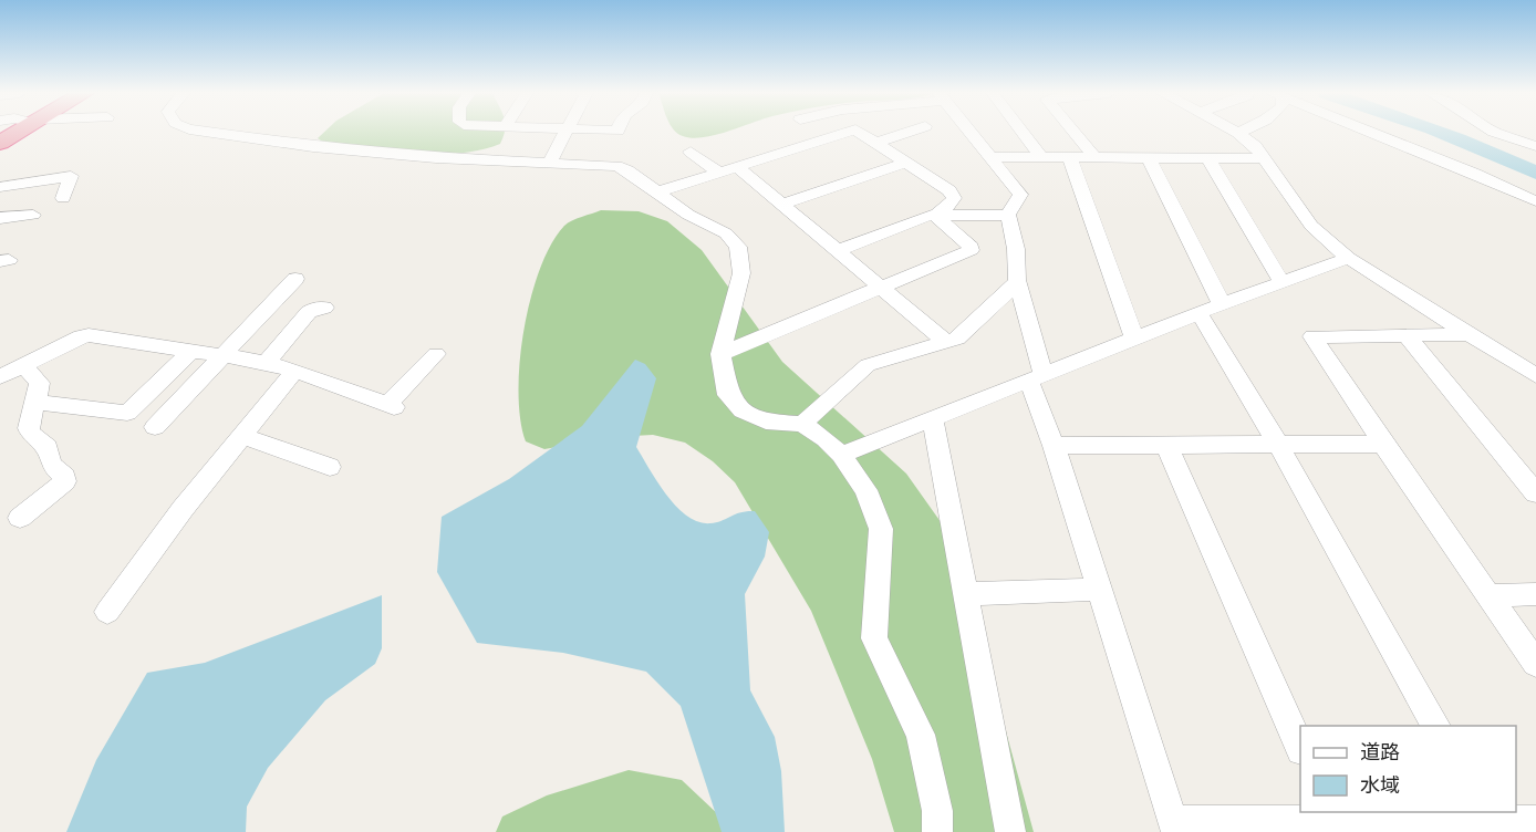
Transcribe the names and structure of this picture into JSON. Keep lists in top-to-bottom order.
{
  "legend": ["道路", "水域"]
}
